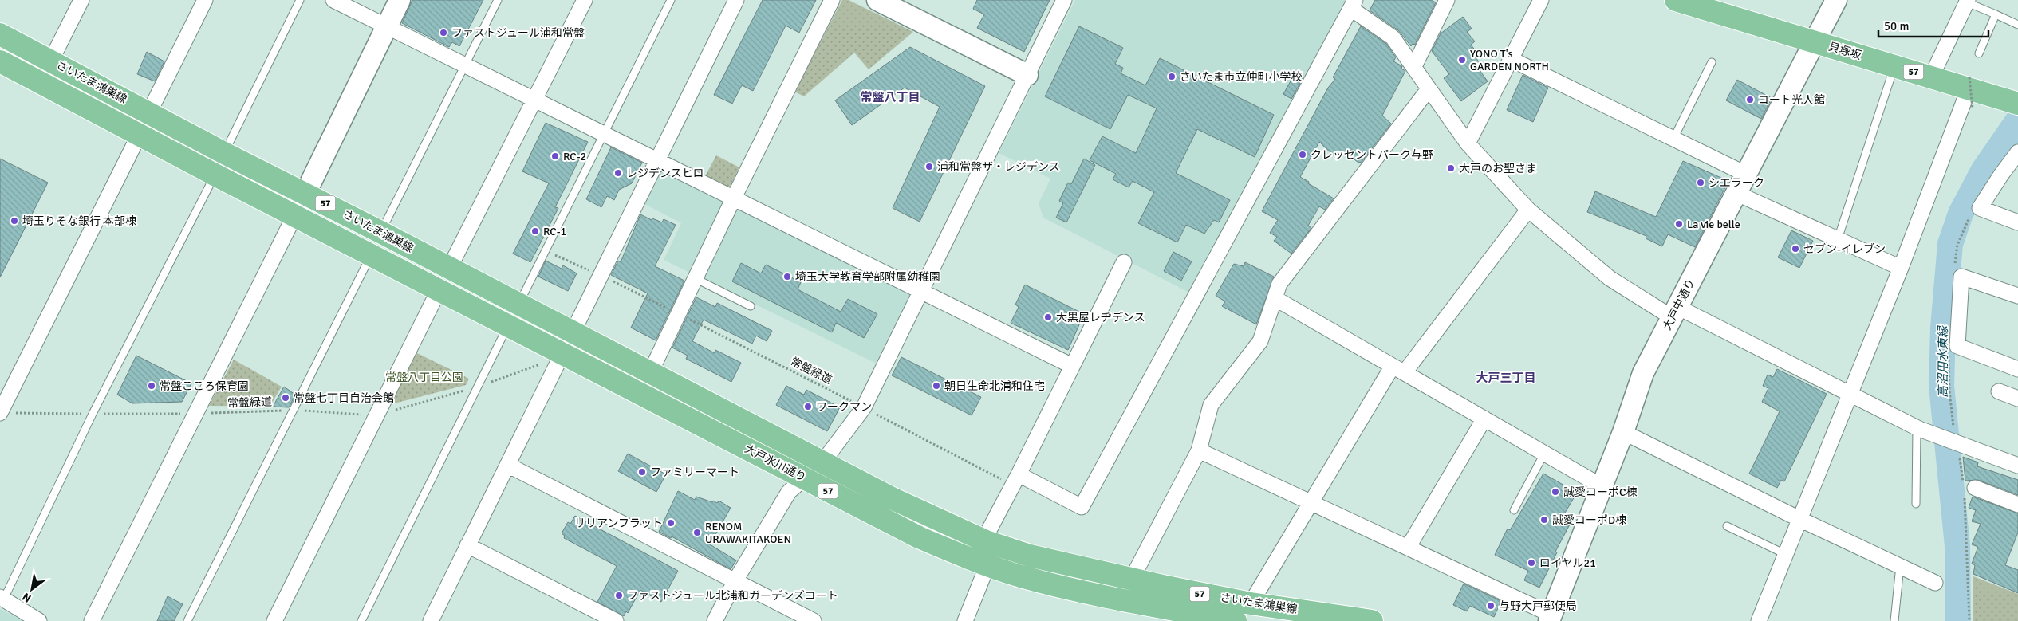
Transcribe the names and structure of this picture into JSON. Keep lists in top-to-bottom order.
{
  "streets": {
    "main road": [
      "貝塚坂",
      "57",
      "さいたま鴻巣線",
      "大戸氷川通り"
    ],
    "street": ["大戸中通り"],
    "path": ["常盤緑道"]
  },
  "crossings": [
    ["貝塚坂", "大戸中通り"],
    ["57", "さいたま鴻巣線"],
    ["57", "大戸氷川通り"],
    ["さいたま鴻巣線", "大戸氷川通り"]
  ],
  "districts": ["常盤八丁目", "大戸三丁目"],
  "water": ["高沼用水東縁"],
  "parks": ["常盤八丁目公園"],
  "places": [
    "ファストジュール浦和常盤",
    "YONO T's GARDEN NORTH",
    "さいたま市立仲町小学校",
    "コート光人館",
    "クレッセントパーク与野",
    "RC-2",
    "浦和常盤ザ・レジデンス",
    "大戸のお聖さま",
    "レジデンスヒロ",
    "シエラーク",
    "埼玉りそな銀行 本部棟",
    "La vie belle",
    "RC-1",
    "セブン-イレブン",
    "埼玉大学教育学部附属幼稚園",
    "大黒屋レヂデンス",
    "常盤こころ保育園",
    "朝日生命北浦和住宅",
    "常盤七丁目自治会館",
    "ワークマン",
    "ファミリーマート",
    "誠愛コーポC棟",
    "誠愛コーポD棟",
    "リリアンフラット",
    "RENOM URAWAKITAKOEN",
    "ロイヤル21",
    "ファストジュール北浦和ガーデンズコート",
    "与野大戸郵便局"
  ],
  "scale_bar": "50 m",
  "north": "bottom left"
}
